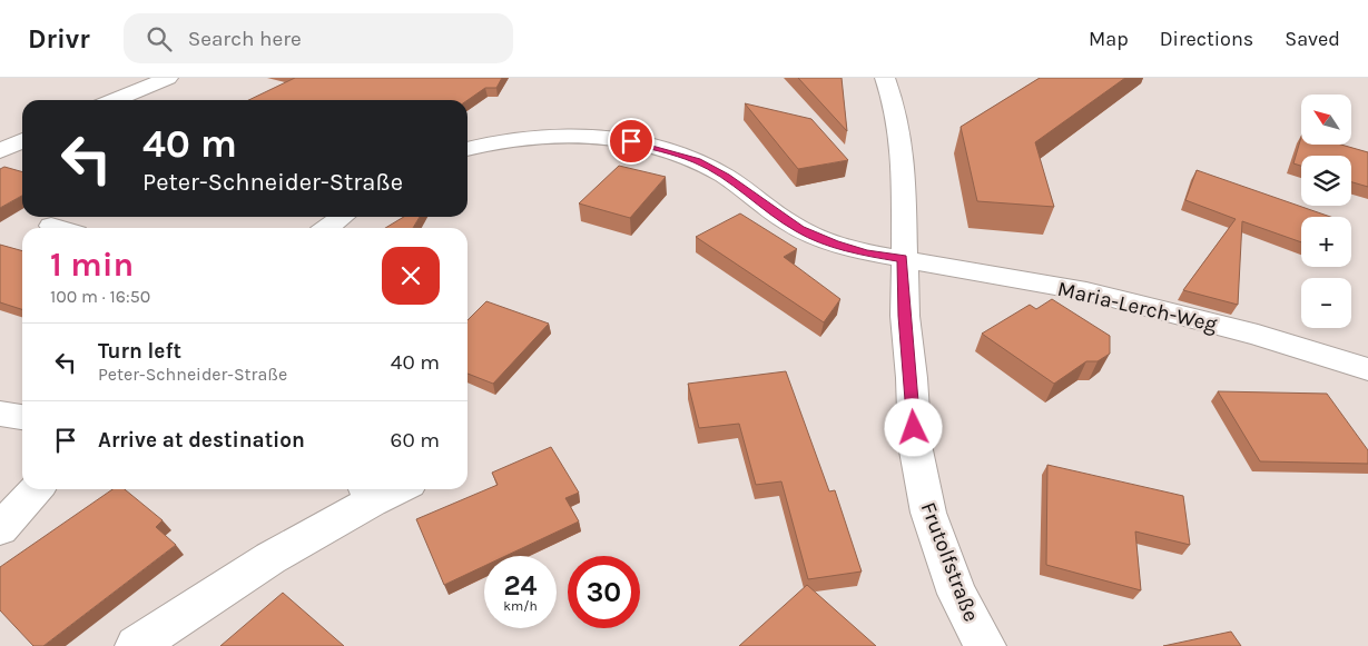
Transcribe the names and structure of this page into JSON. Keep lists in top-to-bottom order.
{
  "streets": {
    "street": ["Maria-Lerch-Weg", "Frutolfstraße"]
  },
  "crossings": [
    ["Maria-Lerch-Weg", "Frutolfstraße"]
  ],
  "north": "top left",
  "page": {
    "header": "Drivr",
    "search": "Search here",
    "nav": ["Map", "Directions", "Saved"],
    "map_buttons": ["+", "−"],
    "turn": ["40 m", "Peter-Schneider-Straße"],
    "heading": ["1 min", "100 m · 16:50"],
    "list": [
      {
        "name": "Turn left",
        "note": "Peter-Schneider-Straße",
        "value": "40 m"
      },
      {
        "name": "Arrive at destination",
        "value": "60 m"
      }
    ],
    "speed": "24 km/h",
    "limit": "30"
  }
}
